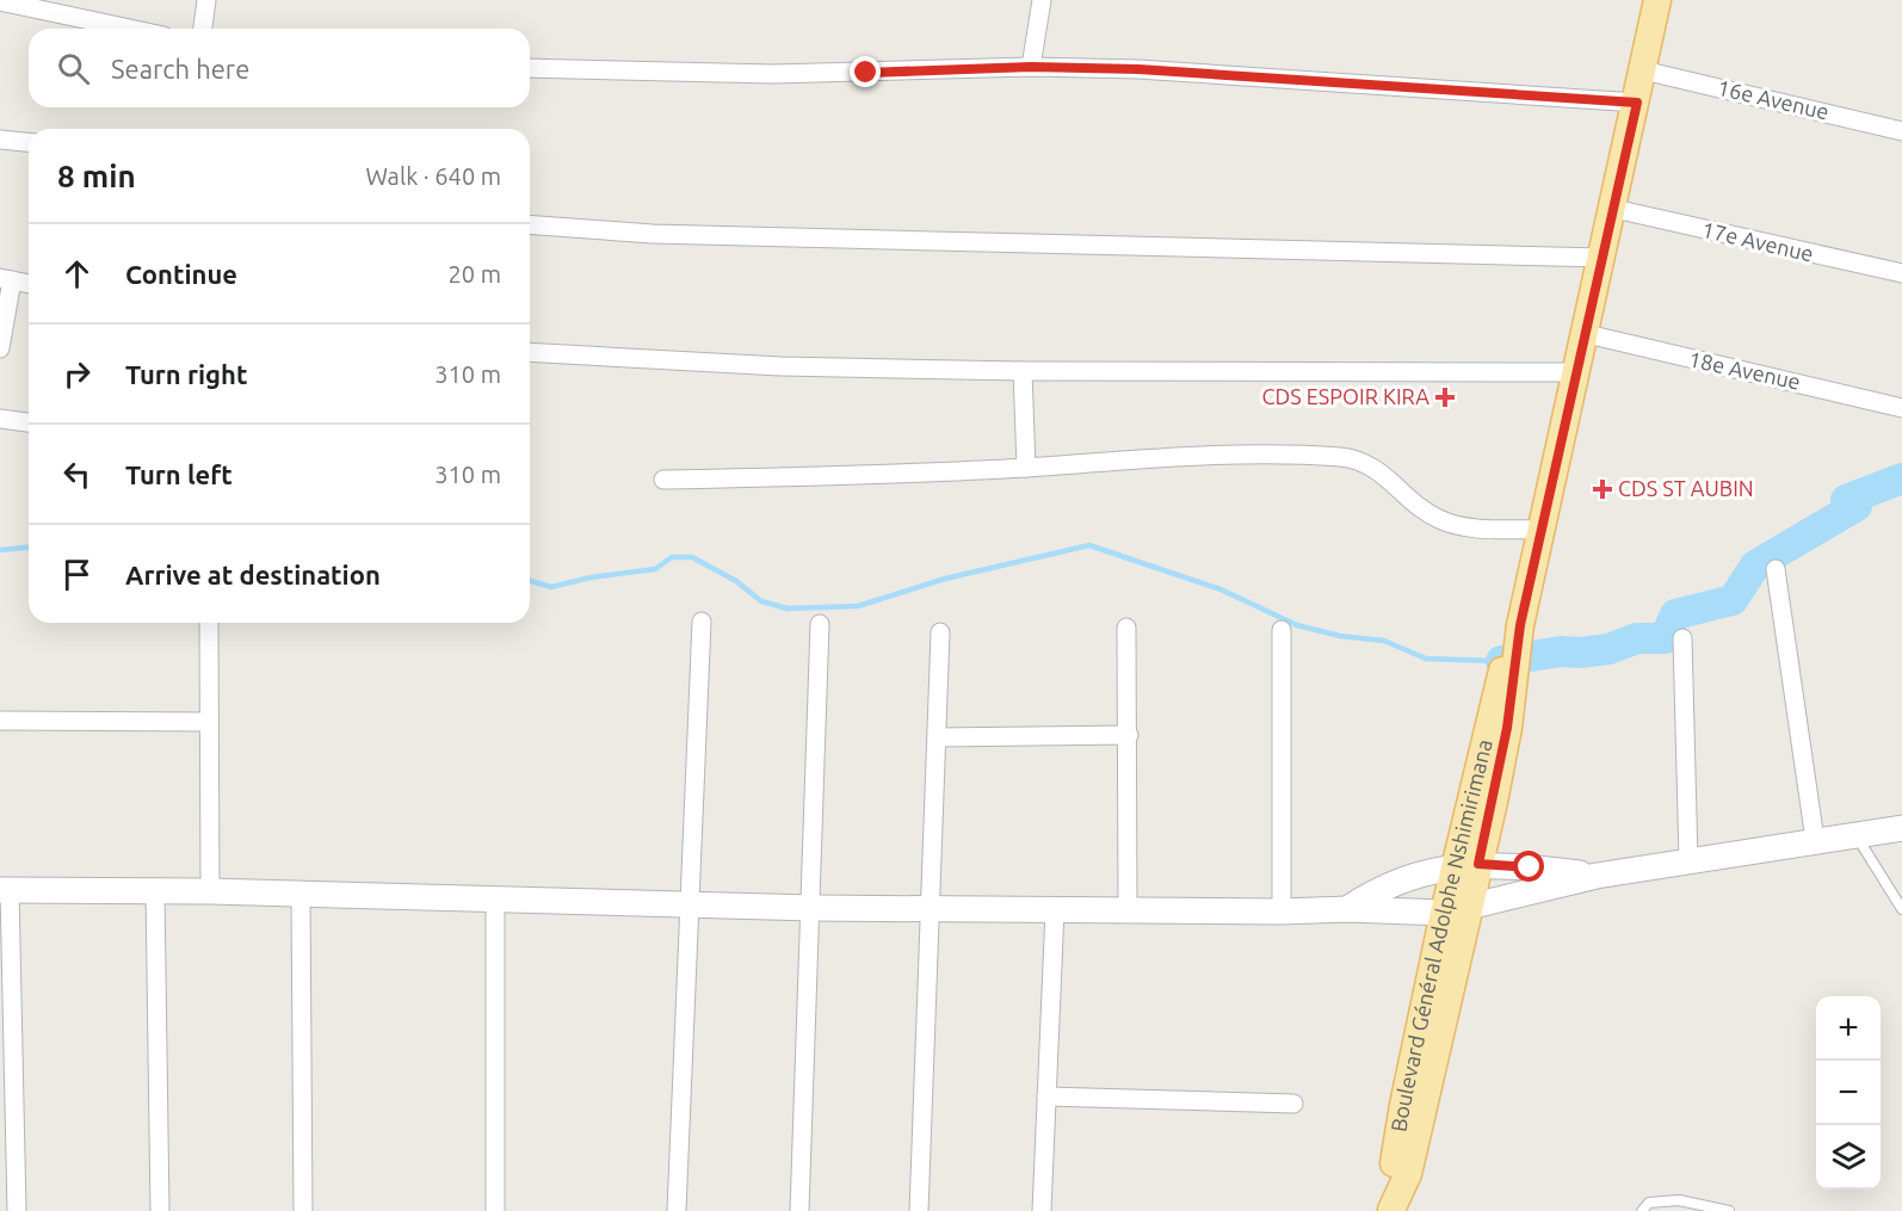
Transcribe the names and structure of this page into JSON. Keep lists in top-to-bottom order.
{
  "streets": {
    "main road": ["Boulevard Général Adolphe Nshimirimana"],
    "street": ["16e Avenue", "17e Avenue", "18e Avenue"]
  },
  "crossings": [
    ["16e Avenue", "Boulevard Général Adolphe Nshimirimana"],
    ["17e Avenue", "Boulevard Général Adolphe Nshimirimana"],
    ["18e Avenue", "Boulevard Général Adolphe Nshimirimana"]
  ],
  "places": {
    "health": ["CDS ESPOIR KIRA", "CDS ST AUBIN"]
  },
  "page": {
    "search": "Search here",
    "heading": ["8 min", "Walk · 640 m"],
    "list": [
      ["Continue", "20 m"],
      ["Turn right", "310 m"],
      ["Turn left", "310 m"],
      "Arrive at destination"
    ],
    "map_buttons": ["+", "−"]
  }
}
